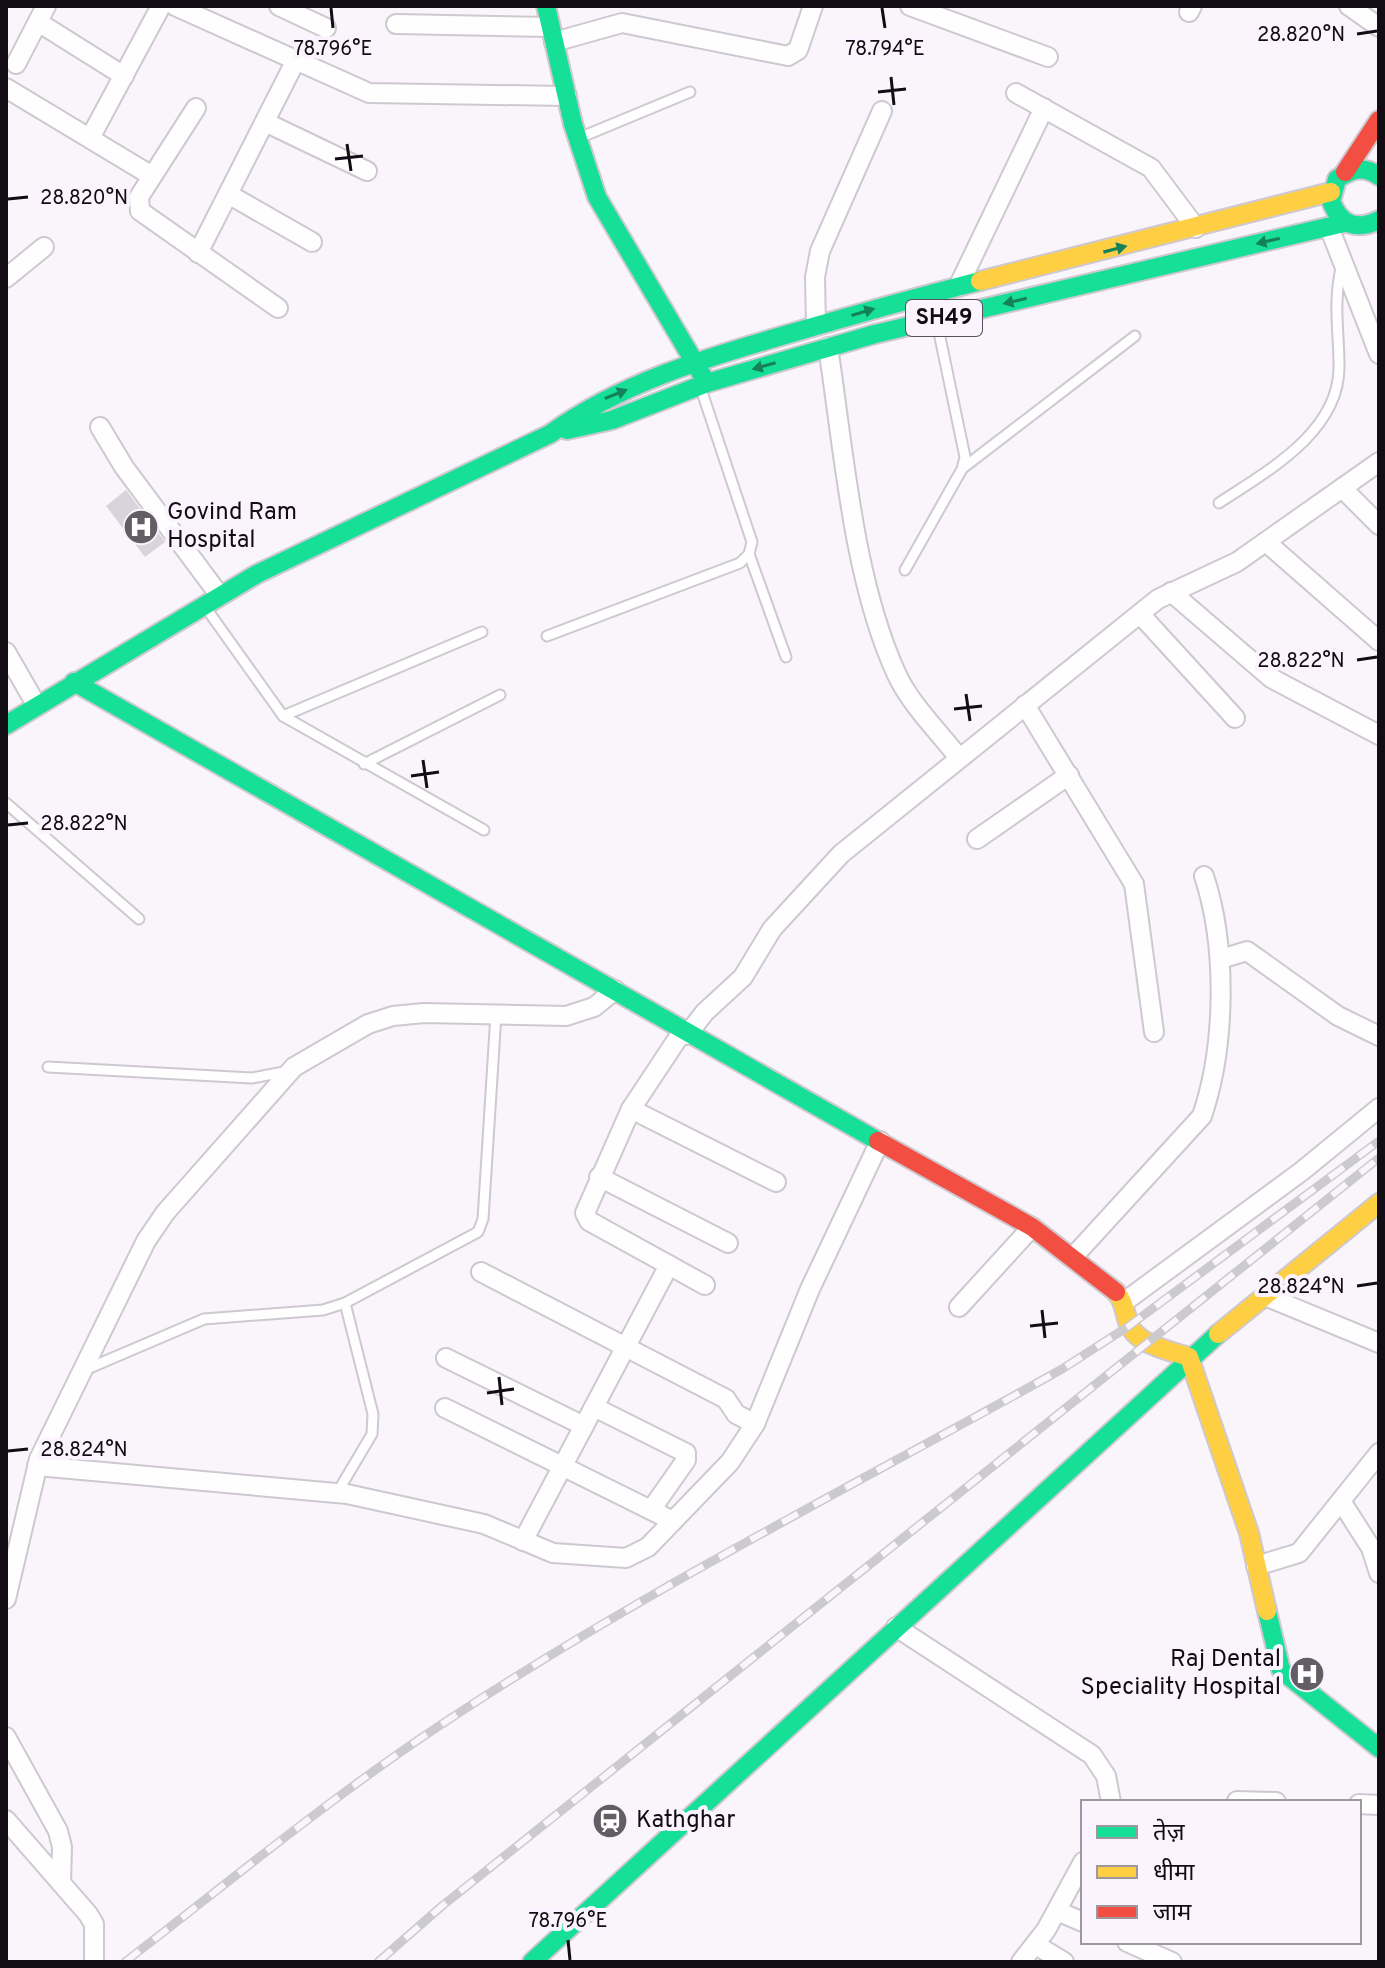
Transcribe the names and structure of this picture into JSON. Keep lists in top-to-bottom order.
{
  "streets": {
    "main road": ["SH49"]
  },
  "places": {
    "hospital": ["Govind Ram Hospital", "Raj Dental Speciality Hospital"],
    "station": ["Kathghar"]
  },
  "legend": ["तेज़", "धीमा", "जाम"],
  "coordinates": [
    "28.820°N",
    "78.796°E",
    "78.794°E",
    "28.822°N",
    "28.824°N"
  ]
}
